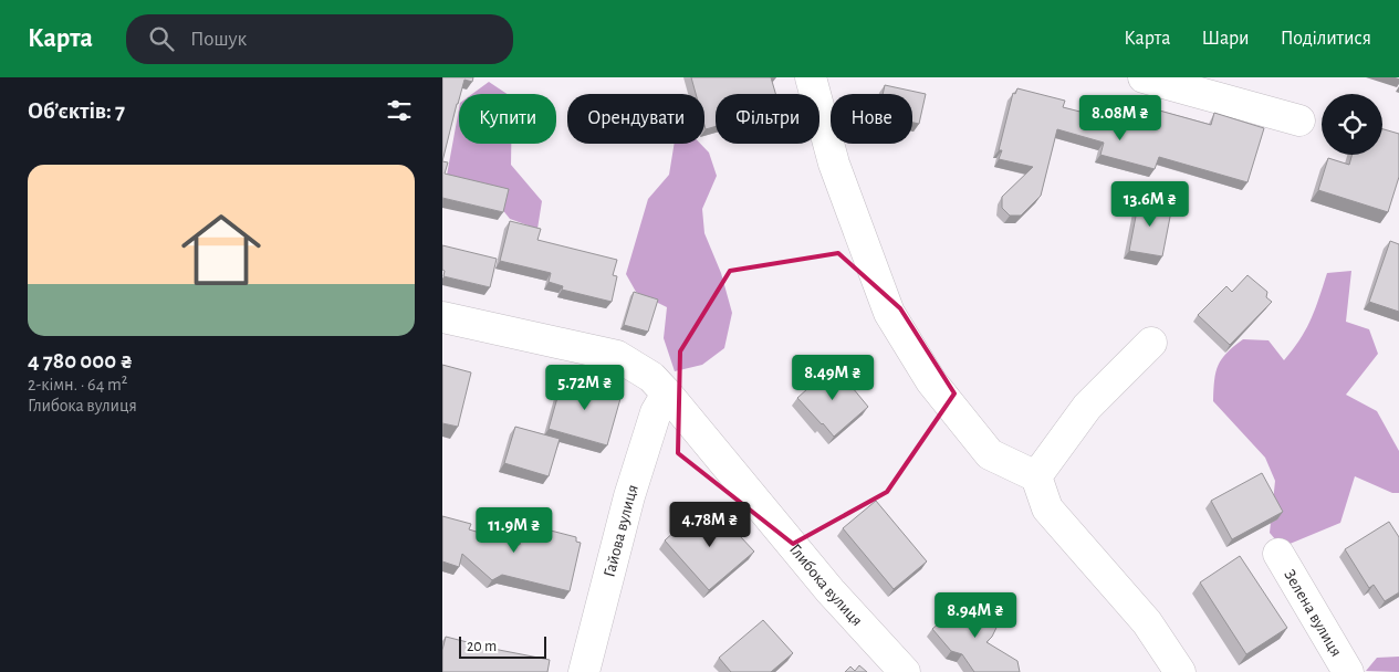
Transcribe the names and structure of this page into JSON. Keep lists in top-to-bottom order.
{
  "streets": {
    "street": ["Гайова вулиця", "Глибока вулиця", "Зелена вулиця"]
  },
  "crossings": [
    ["Гайова вулиця", "Глибока вулиця"]
  ],
  "scale_bar": "20 m",
  "page": {
    "header": "Карта",
    "search": "Пошук",
    "nav": ["Карта", "Шари", "Поділитися"],
    "heading": "Об’єктів: 7",
    "chip": [
      "Купити",
      "Орендувати",
      "Фільтри",
      "Нове"
    ],
    "price": [
      "8.08M ₴",
      "13.6M ₴",
      "8.49M ₴",
      "5.72M ₴",
      "4.78M ₴",
      "11.9M ₴",
      "8.94M ₴"
    ],
    "list": [
      {
        "name": "4 780 000 ₴",
        "note": "2-кімн. · 64 m² · Глибока вулиця"
      }
    ],
    "scale": "20 m"
  }
}
